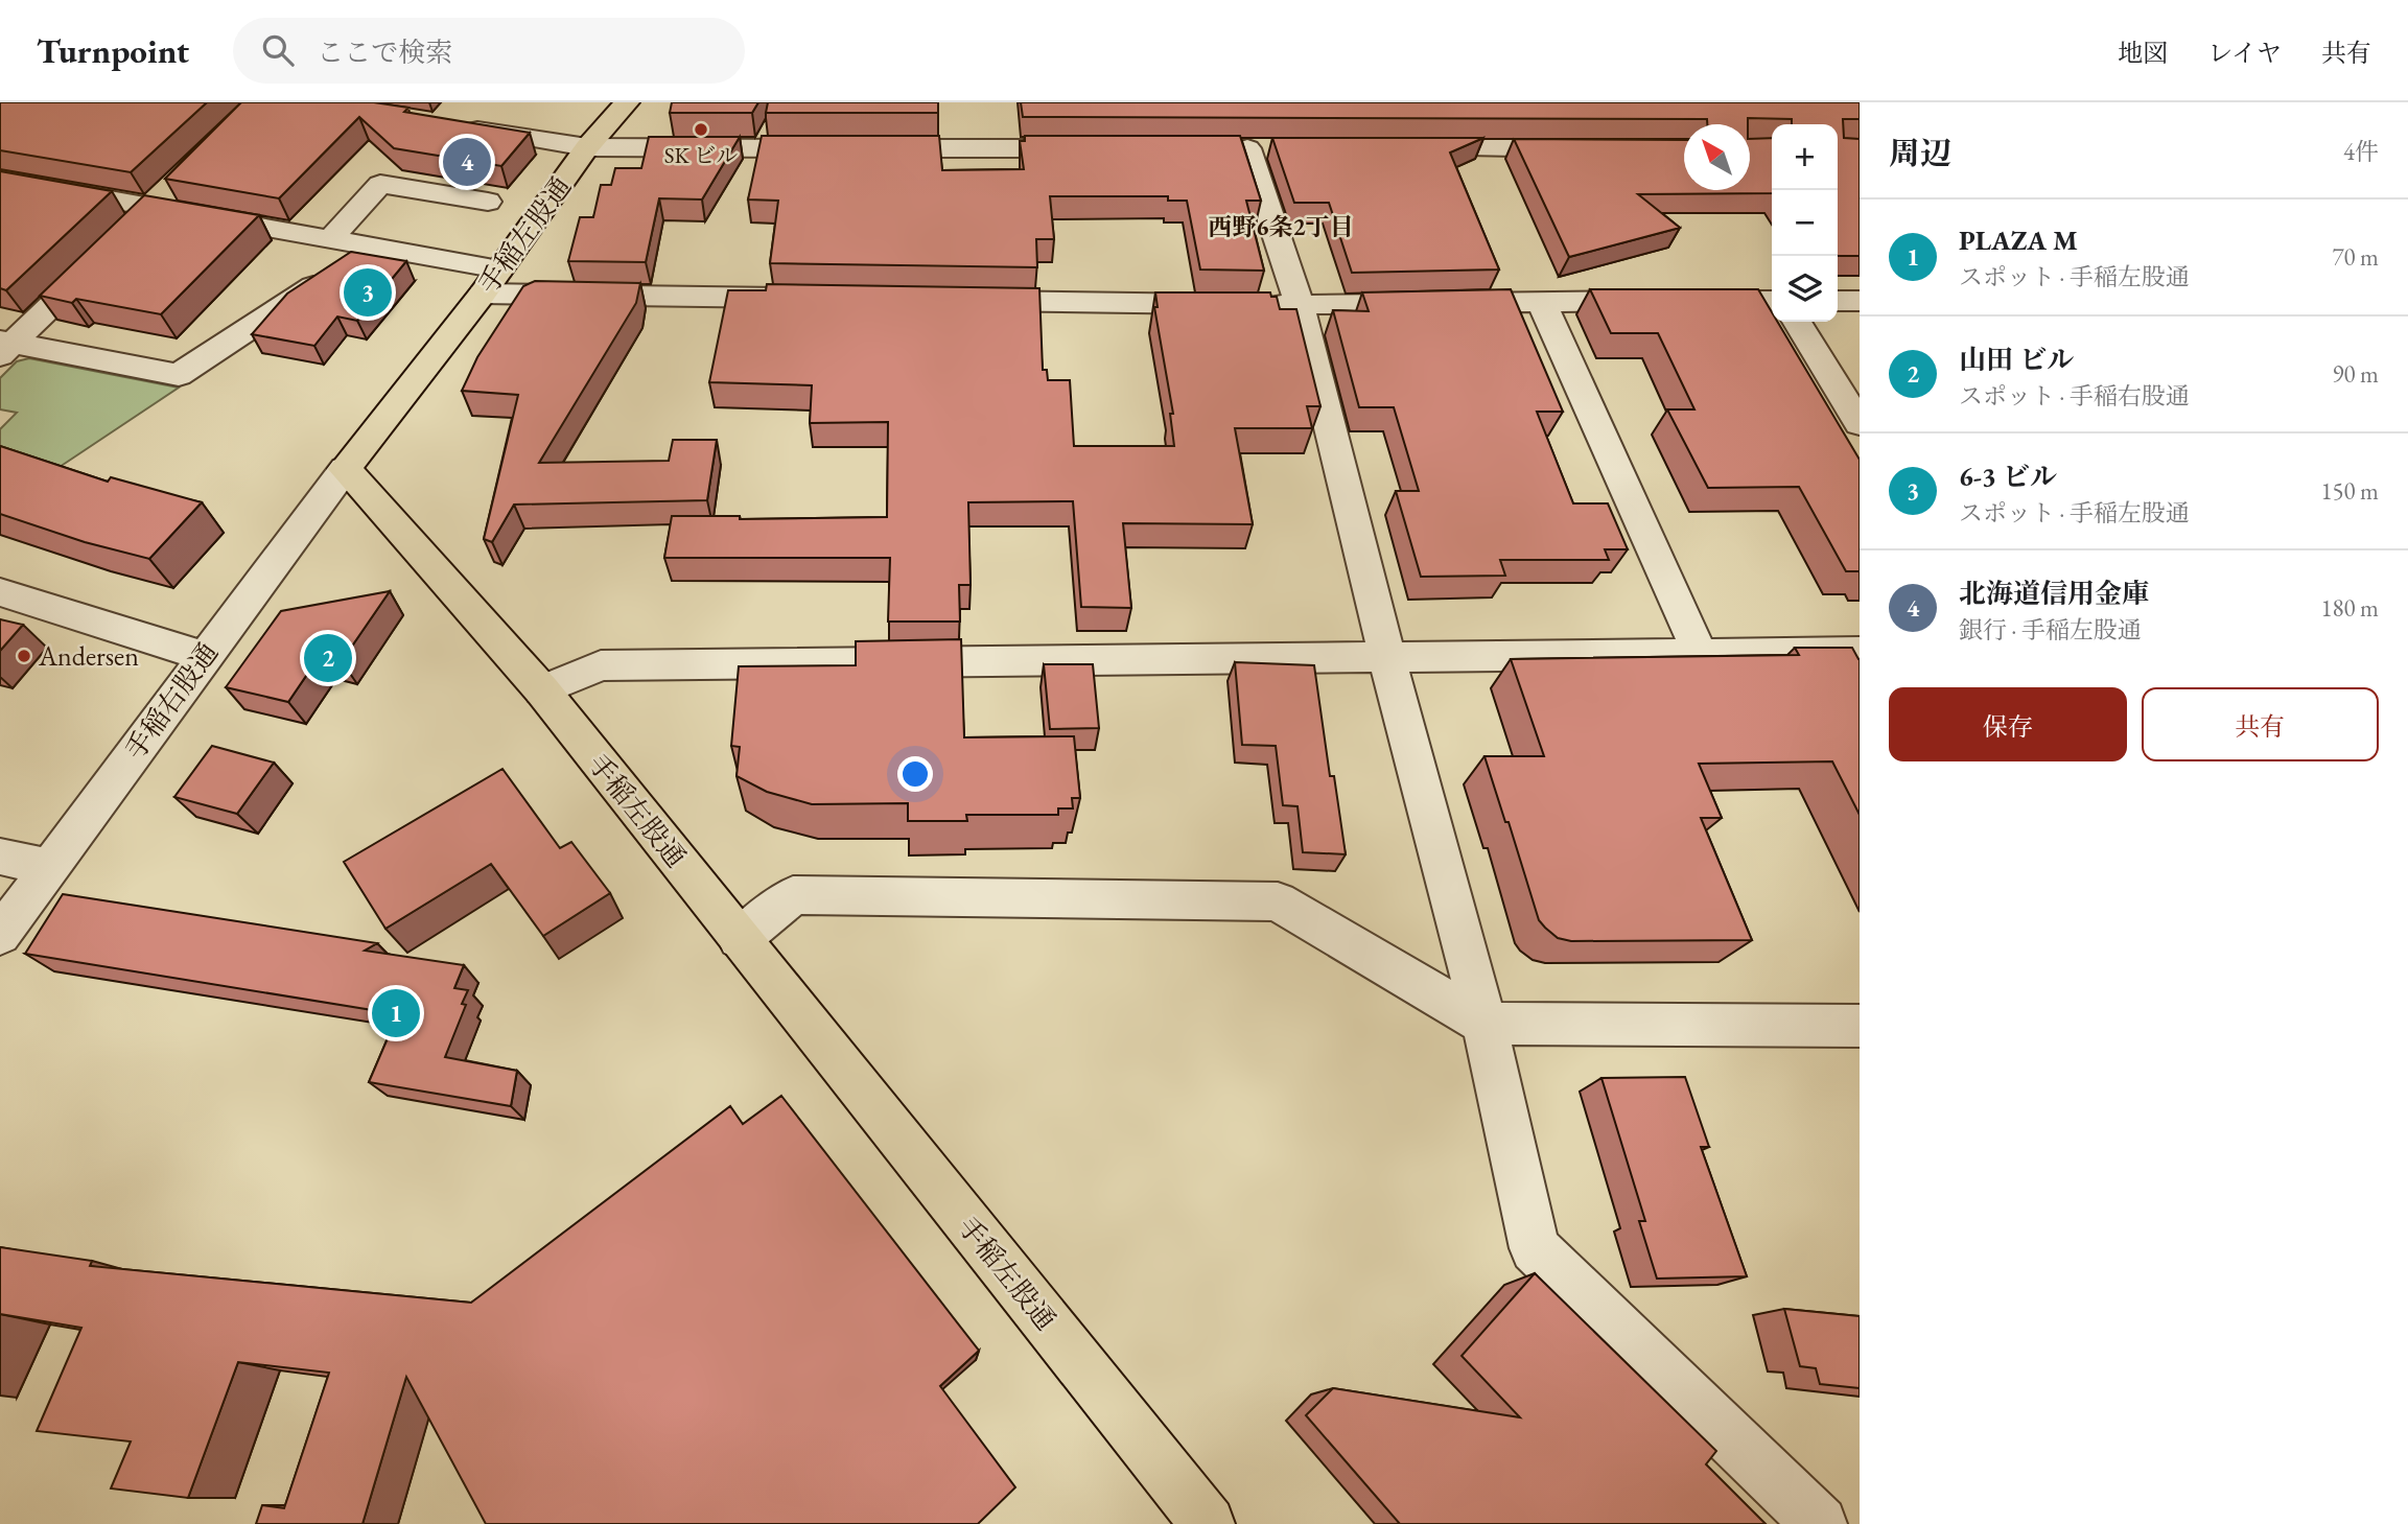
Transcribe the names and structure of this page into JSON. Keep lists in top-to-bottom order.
{
  "streets": {
    "main road": ["手稲左股通"],
    "street": ["手稲右股通"]
  },
  "crossings": [
    ["手稲左股通", "手稲右股通"]
  ],
  "districts": ["西野6条2丁目"],
  "places": ["SK ビル", "Andersen"],
  "north": "top left",
  "page": {
    "header": "Turnpoint",
    "search": "ここで検索",
    "nav": ["地図", "レイヤ", "共有"],
    "heading": ["周辺", "4件"],
    "map_buttons": ["+", "−"],
    "pins": [
      "4",
      "3",
      "2",
      "1"
    ],
    "list": [
      {
        "mark": "1",
        "name": "PLAZA M",
        "note": "スポット · 手稲左股通",
        "value": "70 m"
      },
      {
        "mark": "2",
        "name": "山田 ビル",
        "note": "スポット · 手稲右股通",
        "value": "90 m"
      },
      {
        "mark": "3",
        "name": "6-3 ビル",
        "note": "スポット · 手稲左股通",
        "value": "150 m"
      },
      {
        "mark": "4",
        "name": "北海道信用金庫",
        "note": "銀行 · 手稲左股通",
        "value": "180 m"
      }
    ],
    "buttons": ["保存", "共有"]
  }
}
